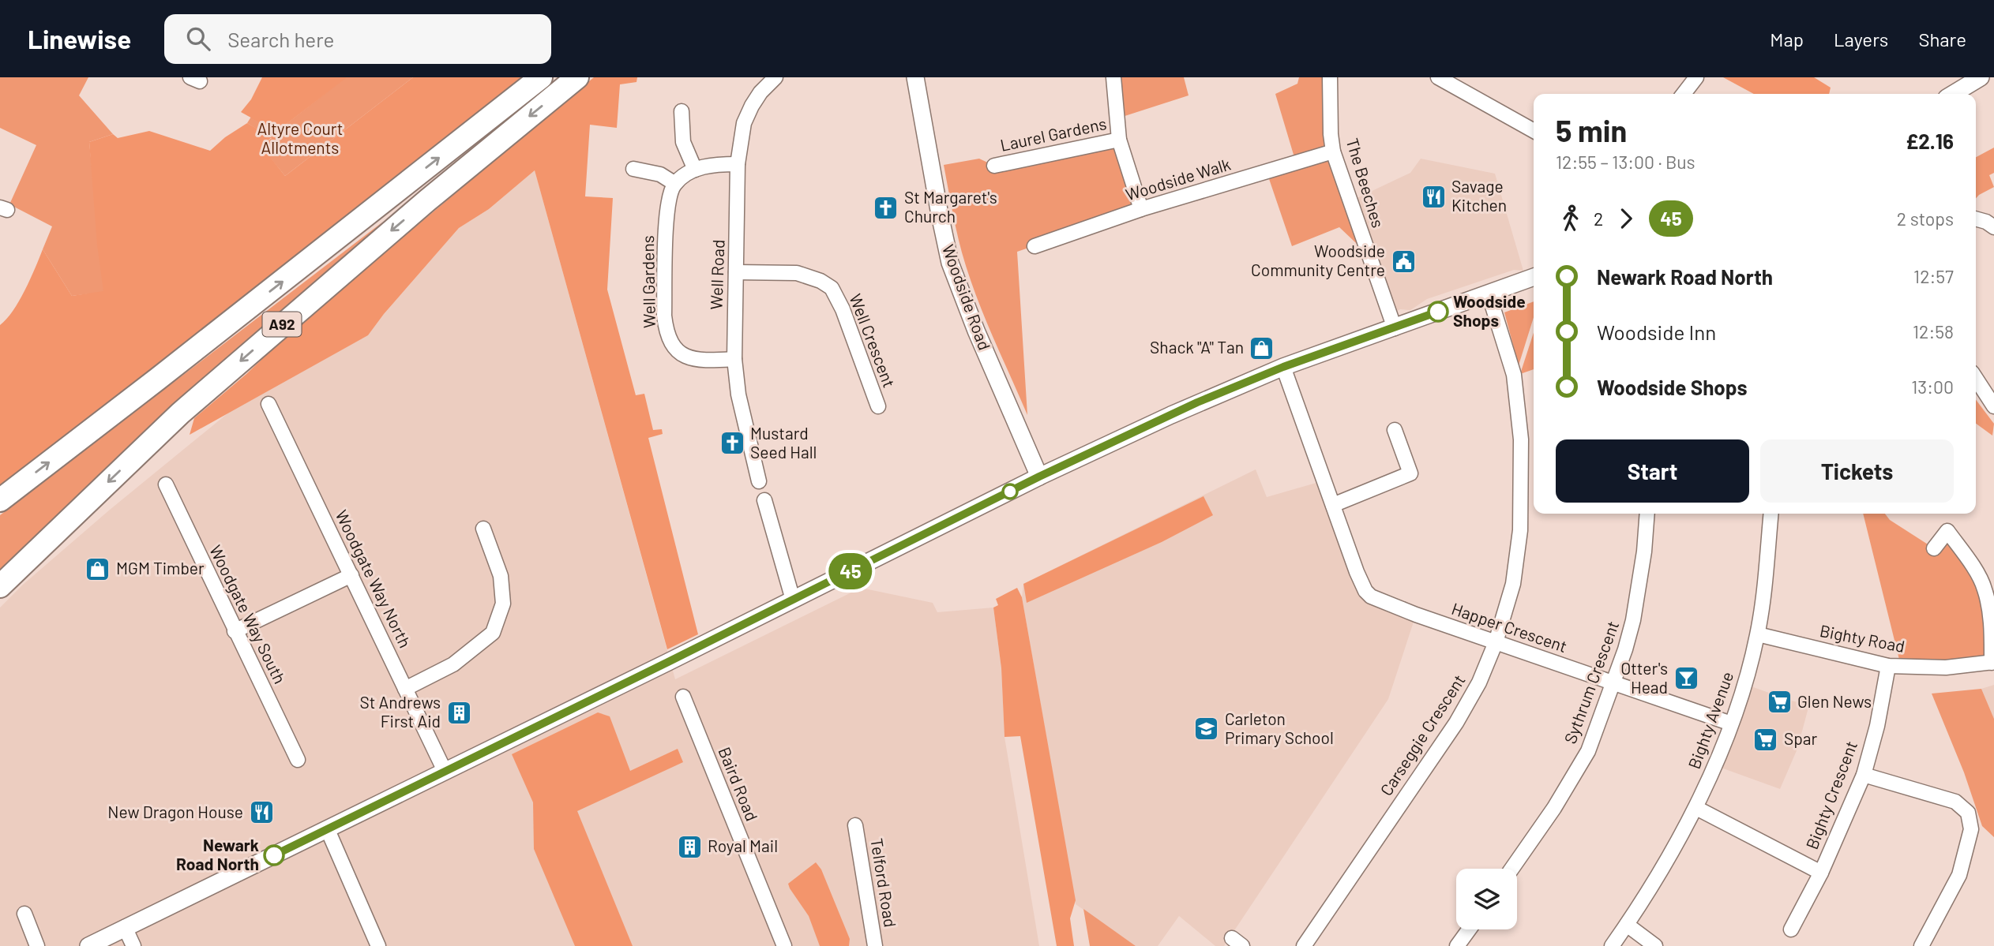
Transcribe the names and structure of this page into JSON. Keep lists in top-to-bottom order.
{
  "streets": {
    "highway": ["A92"],
    "street": [
      "Laurel Gardens",
      "Woodside Walk",
      "The Beeches",
      "Well Road",
      "Well Gardens",
      "Woodside Road",
      "Well Crescent",
      "Woodgate Way North",
      "Woodgate Way South",
      "Happer Crescent",
      "Bighty Road",
      "Sythrum Crescent",
      "Bighty Avenue",
      "Carseggie Crescent",
      "Baird Road",
      "Bighty Crescent",
      "Telford Road"
    ]
  },
  "crossings": [
    ["Woodside Walk", "The Beeches"],
    ["Well Road", "Well Gardens"],
    ["Well Road", "Well Crescent"],
    ["Happer Crescent", "Sythrum Crescent"],
    ["Happer Crescent", "Bighty Avenue"],
    ["Happer Crescent", "Carseggie Crescent"],
    ["Bighty Road", "Bighty Avenue"],
    ["Bighty Road", "Bighty Crescent"],
    ["Bighty Avenue", "Bighty Crescent"]
  ],
  "parks": ["Altyre Court Allotments"],
  "places": {
    "restaurant": ["Savage Kitchen", "New Dragon House"],
    "church": ["St Margaret's Church", "Mustard Seed Hall"],
    "public building": ["Woodside Community Centre"],
    "other": ["Woodside Shops", "Newark Road North"],
    "shop": ["Shack \"A\" Tan", "MGM Timber"],
    "bar": ["Otter's Head"],
    "supermarket": ["Glen News", "Spar"],
    "building": ["St Andrews First Aid", "Royal Mail"],
    "school or university": ["Carleton Primary School"]
  },
  "lines": ["bus line 45"],
  "page": {
    "header": "Linewise",
    "search": "Search here",
    "nav": ["Map", "Layers", "Share"],
    "on_map": "45",
    "heading": ["5 min", "12:55 – 13:00 · Bus", "£2.16"],
    "legs": ["2", "45", "2 stops"],
    "list": [
      {
        "name": "Newark Road North",
        "value": "12:57"
      },
      {
        "name": "Woodside Inn",
        "value": "12:58"
      },
      {
        "name": "Woodside Shops",
        "value": "13:00"
      }
    ],
    "buttons": ["Start", "Tickets"]
  }
}
